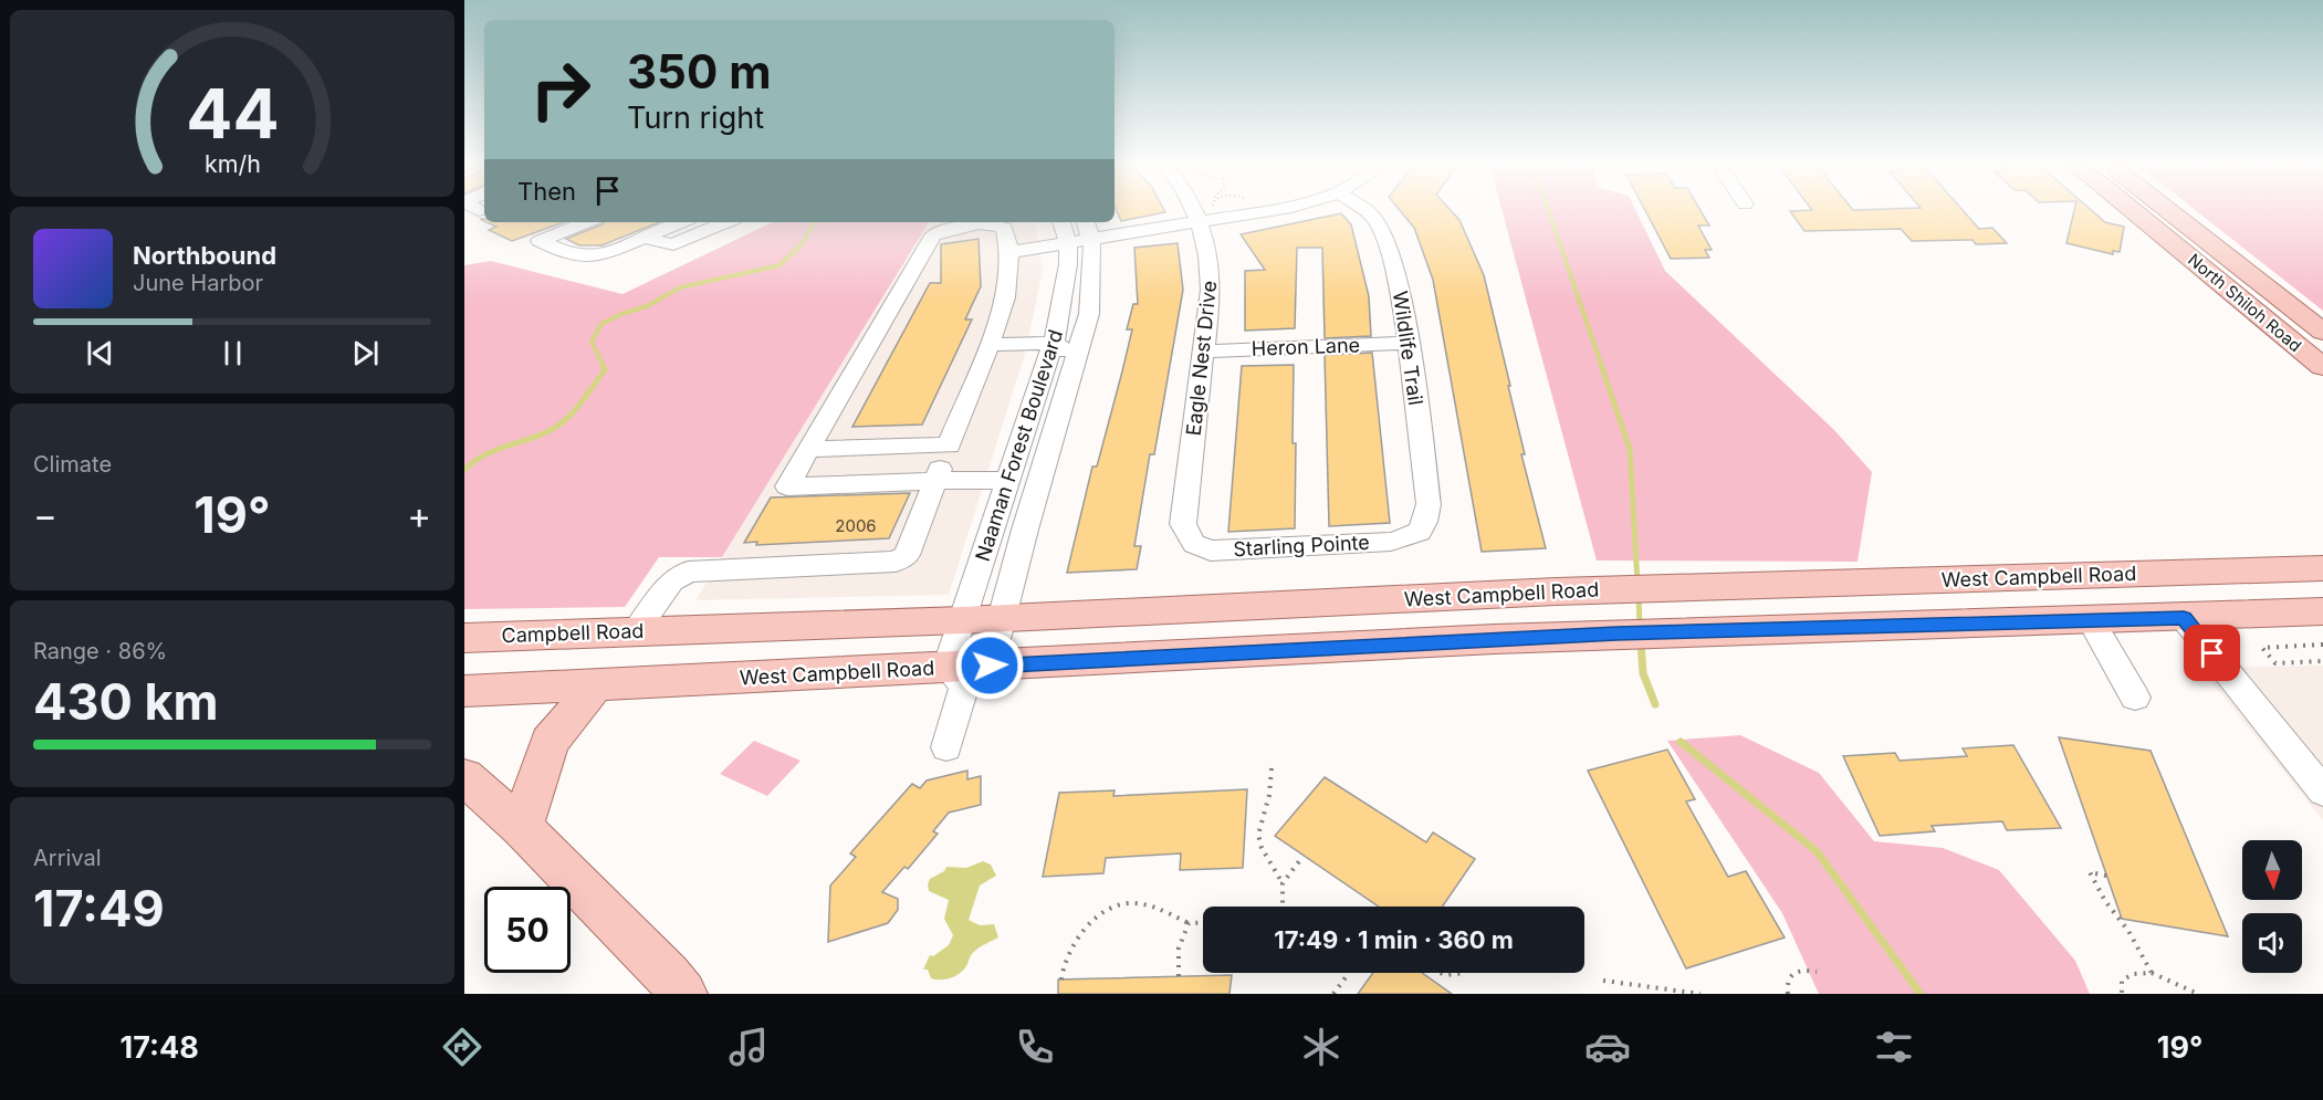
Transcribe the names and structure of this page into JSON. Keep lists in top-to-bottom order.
{
  "streets": {
    "main road": ["North Shiloh Road", "West Campbell Road", "Campbell Road"],
    "street": [
      "Heron Lane",
      "Wildlife Trail",
      "Eagle Nest Drive",
      "Naaman Forest Boulevard",
      "Starling Pointe"
    ]
  },
  "crossings": [
    ["Heron Lane", "Wildlife Trail"],
    ["Heron Lane", "Eagle Nest Drive"],
    ["Wildlife Trail", "Starling Pointe"],
    ["Eagle Nest Drive", "Starling Pointe"],
    ["Naaman Forest Boulevard", "West Campbell Road"],
    ["West Campbell Road", "Campbell Road"]
  ],
  "house_numbers": ["2006"],
  "north": "bottom",
  "page": {
    "turn": ["350 m", "Turn right"],
    "then": "Then",
    "song": ["Northbound", "June Harbor"],
    "tile": [
      "Climate",
      ["Range · 86%", "430 km"],
      ["Arrival", "17:49"]
    ],
    "heat": ["−", "19°", "+"],
    "limit": "50",
    "trip": "17:49 · 1 min · 360 m",
    "tabs": ["17:48", "19°"],
    "gauge": ["44", "km/h"]
  }
}
